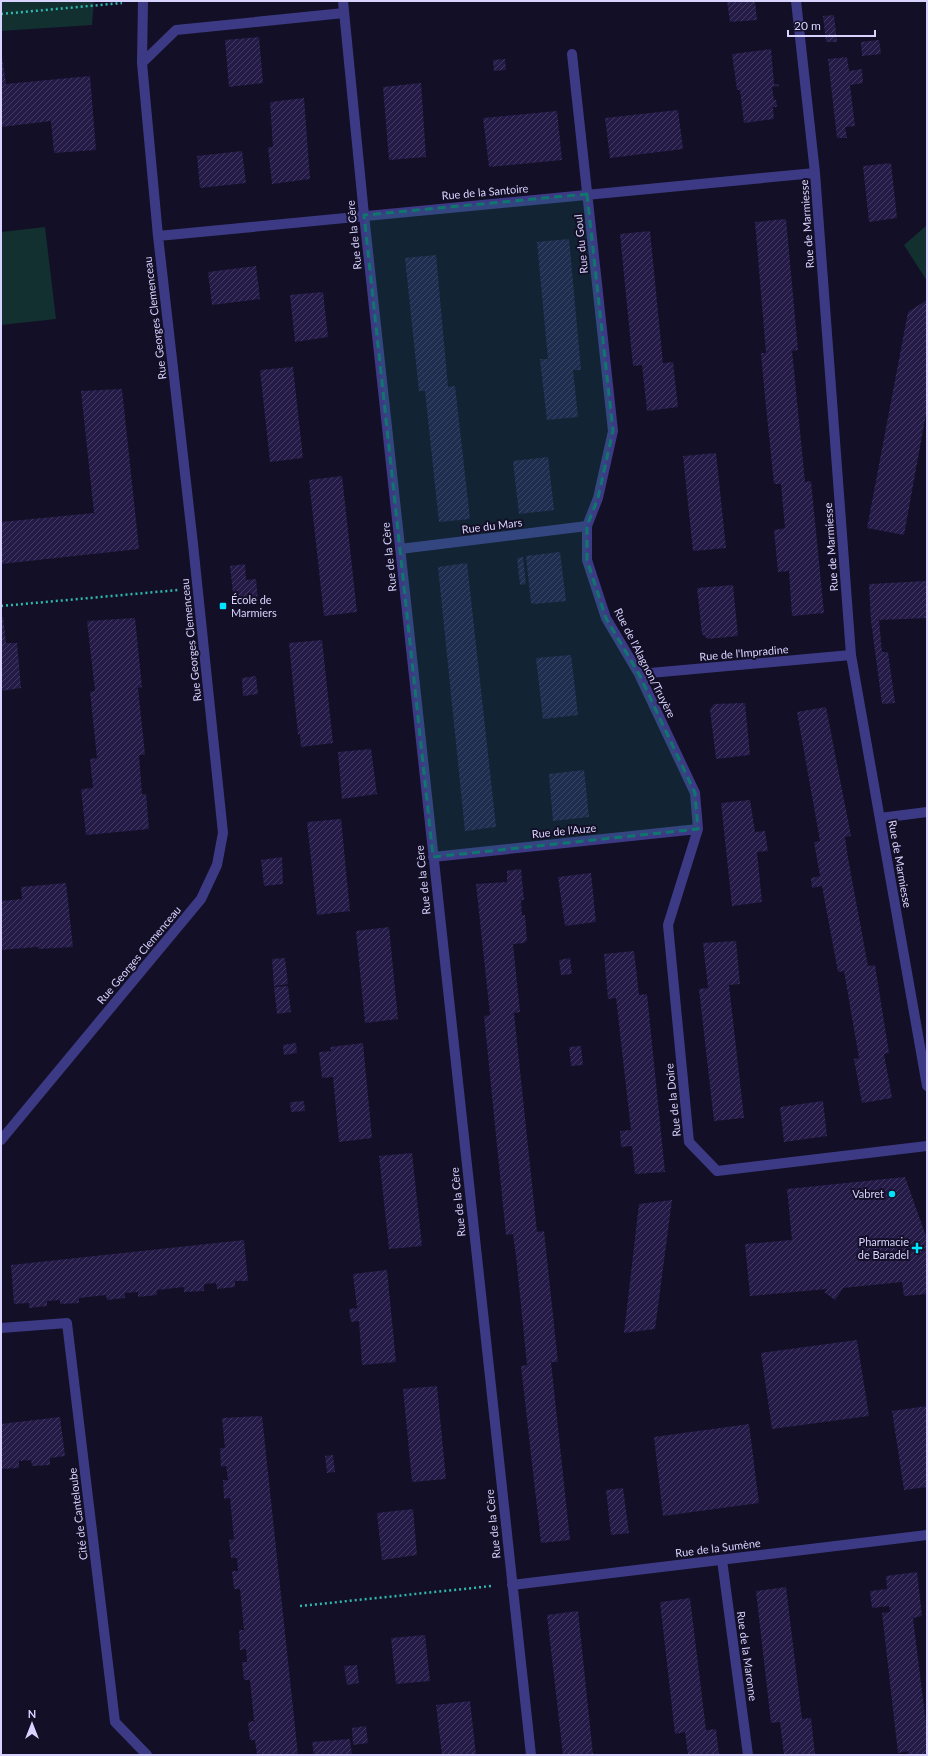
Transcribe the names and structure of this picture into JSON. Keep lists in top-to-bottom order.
{
  "streets": {
    "street": [
      "Rue de la Santoire",
      "Rue de Marmiesse",
      "Rue de la Cère",
      "Rue du Goul",
      "Rue Georges Clemenceau",
      "Rue du Mars",
      "Rue de l'Impradine",
      "Rue de l'Alagnon/Truyère",
      "Rue de l'Auze",
      "Rue de la Doire",
      "Cité de Canteloube",
      "Rue de la Sumène",
      "Rue de la Maronne"
    ]
  },
  "crossings": [
    ["Rue de la Santoire", "Rue de Marmiesse"],
    ["Rue de la Santoire", "Rue de la Cère"],
    ["Rue de la Santoire", "Rue du Goul"],
    ["Rue de la Santoire", "Rue Georges Clemenceau"],
    ["Rue de Marmiesse", "Rue de l'Impradine"],
    ["Rue de la Cère", "Rue du Mars"],
    ["Rue de la Cère", "Rue de l'Auze"],
    ["Rue de la Cère", "Rue de la Sumène"],
    ["Rue du Goul", "Rue de l'Alagnon/Truyère"],
    ["Rue du Mars", "Rue de l'Alagnon/Truyère"],
    ["Rue de l'Impradine", "Rue de l'Alagnon/Truyère"],
    ["Rue de l'Alagnon/Truyère", "Rue de l'Auze"],
    ["Rue de l'Alagnon/Truyère", "Rue de la Doire"],
    ["Rue de la Sumène", "Rue de la Maronne"]
  ],
  "places": {
    "transit": ["École de Marmiers"],
    "other": ["Vabret"],
    "health": ["Pharmacie de Baradel"]
  },
  "scale_bar": "20 m",
  "north": "top"
}
